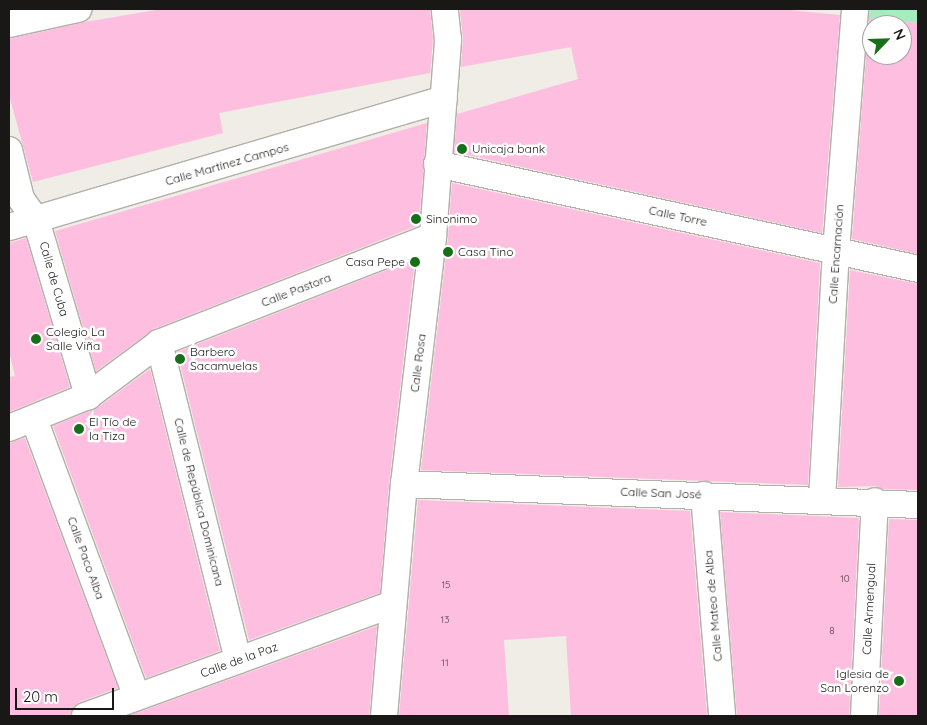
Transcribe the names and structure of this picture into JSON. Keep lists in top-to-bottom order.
{
  "streets": {
    "street": [
      "Calle Martínez Campos",
      "Calle Torre",
      "Calle Encarnación",
      "Calle de Cuba",
      "Calle Pastora",
      "Calle Rosa",
      "Calle San José",
      "Calle de República Dominicana",
      "Calle Paco Alba",
      "Calle Mateo de Alba",
      "Calle Armengual",
      "Calle de la Paz"
    ]
  },
  "crossings": [
    ["Calle Martínez Campos", "Calle de Cuba"],
    ["Calle Martínez Campos", "Calle Rosa"],
    ["Calle Torre", "Calle Encarnación"],
    ["Calle Torre", "Calle Rosa"],
    ["Calle Encarnación", "Calle San José"],
    ["Calle de Cuba", "Calle Pastora"],
    ["Calle Pastora", "Calle Rosa"],
    ["Calle Pastora", "Calle de República Dominicana"],
    ["Calle Pastora", "Calle Paco Alba"],
    ["Calle Rosa", "Calle San José"],
    ["Calle Rosa", "Calle de la Paz"],
    ["Calle San José", "Calle Mateo de Alba"],
    ["Calle San José", "Calle Armengual"],
    ["Calle de República Dominicana", "Calle de la Paz"],
    ["Calle Paco Alba", "Calle de la Paz"]
  ],
  "places": [
    "Unicaja bank",
    "Sinonimo",
    "Casa Tino",
    "Casa Pepe",
    "Colegio La Salle Viña",
    "Barbero Sacamuelas",
    "El Tío de la Tiza",
    "Iglesia de San Lorenzo"
  ],
  "house_numbers": [
    "10",
    "15",
    "13",
    "8",
    "11"
  ],
  "scale_bar": "20 m",
  "north": "top right"
}
